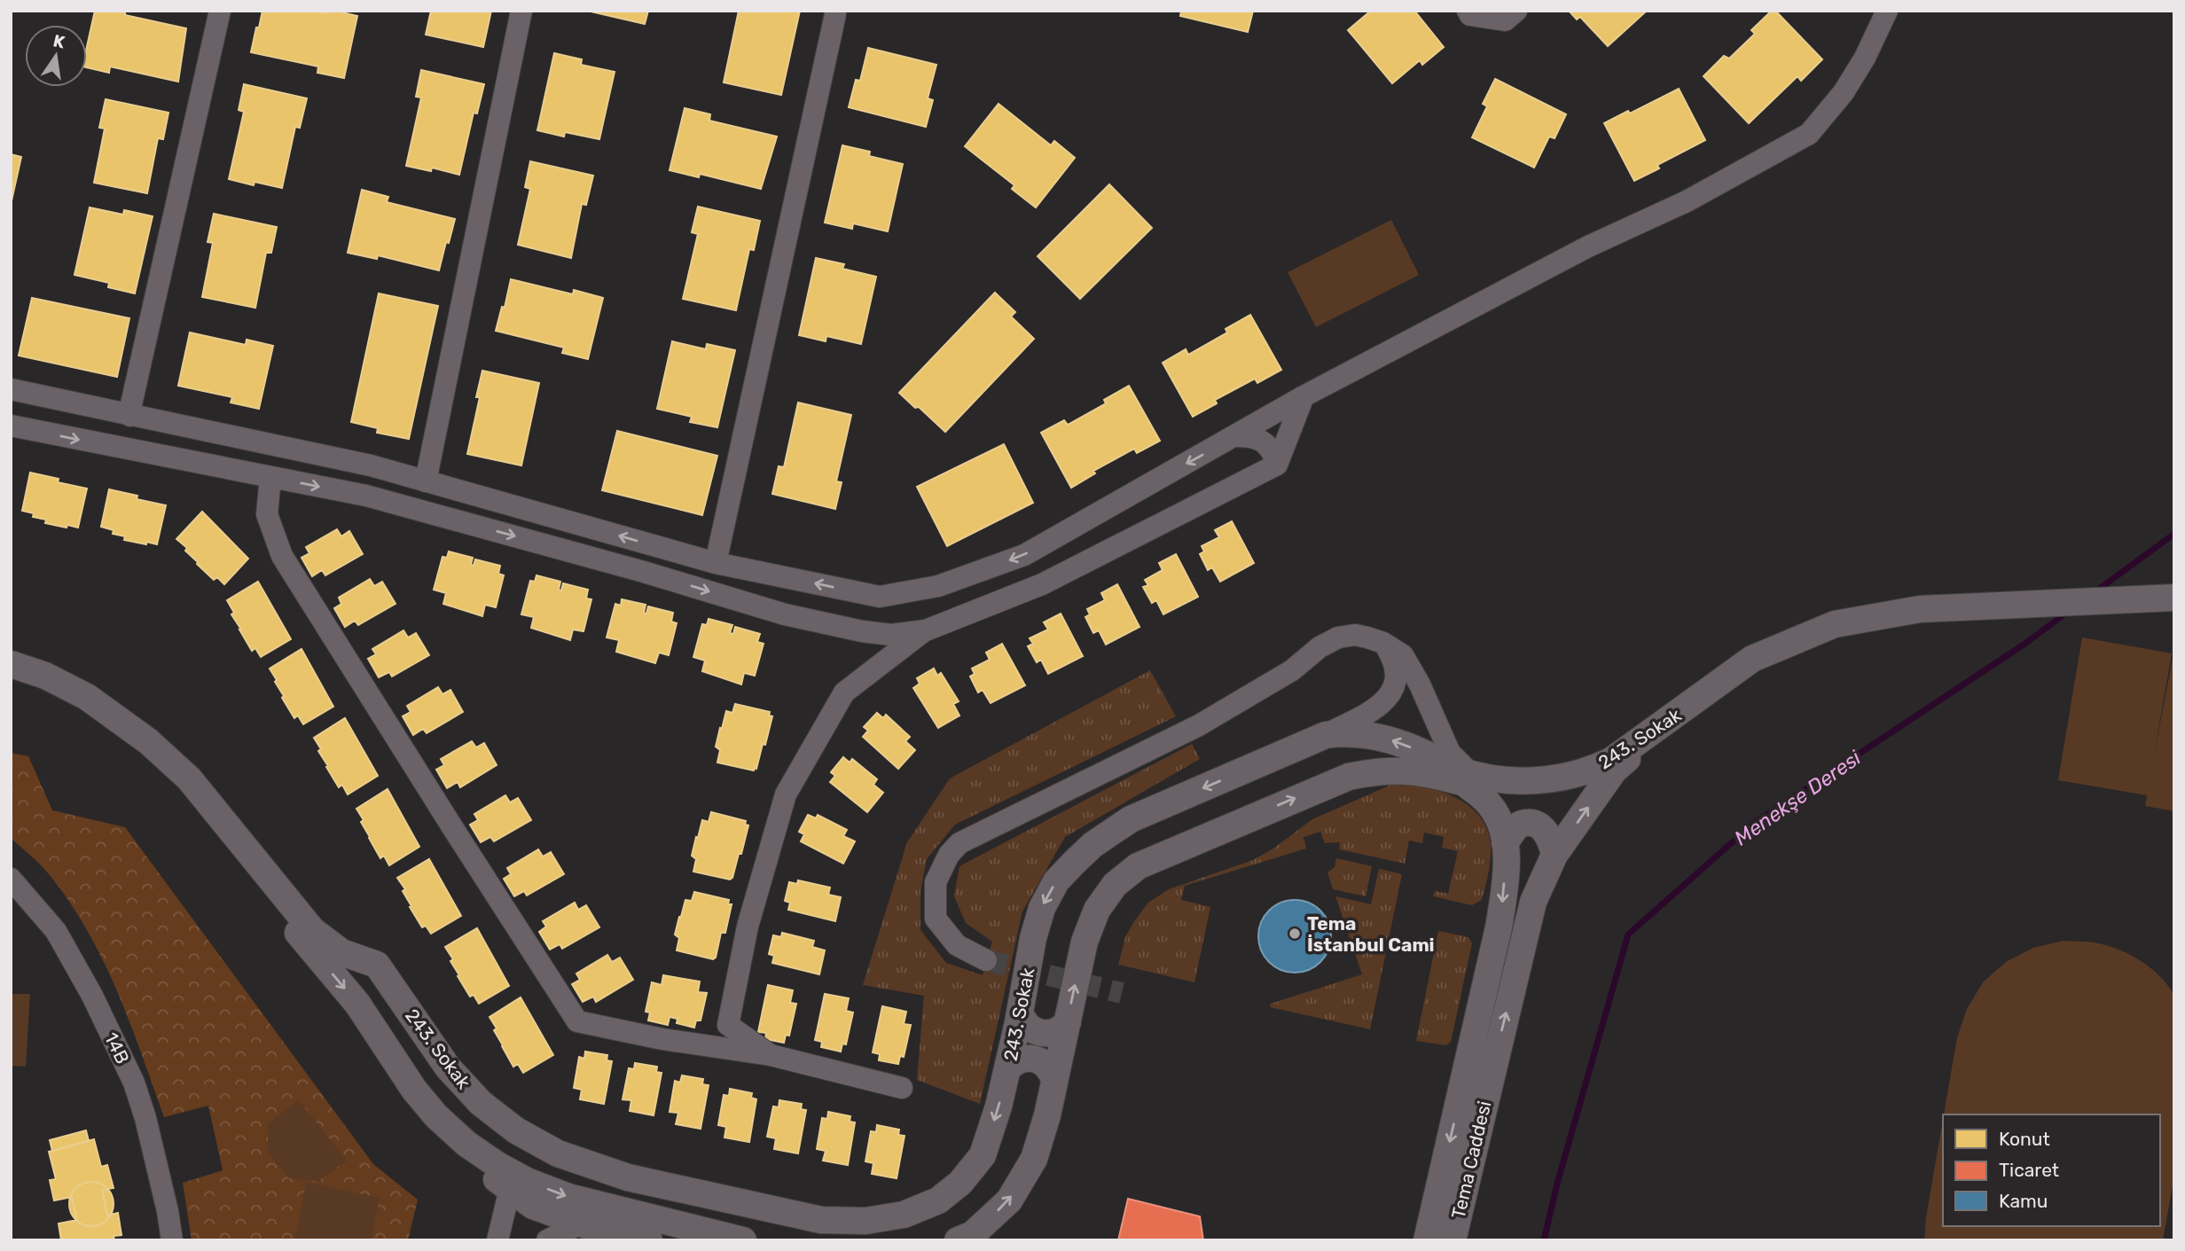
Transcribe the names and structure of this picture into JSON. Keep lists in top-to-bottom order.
{
  "streets": {
    "street": ["243. Sokak", "14B", "Tema Caddesi"]
  },
  "crossings": [
    ["243. Sokak", "Tema Caddesi"]
  ],
  "water": ["Menekşe Deresi"],
  "places": ["Tema İstanbul Cami"],
  "legend": ["Konut", "Ticaret", "Kamu"],
  "north": "top"
}
